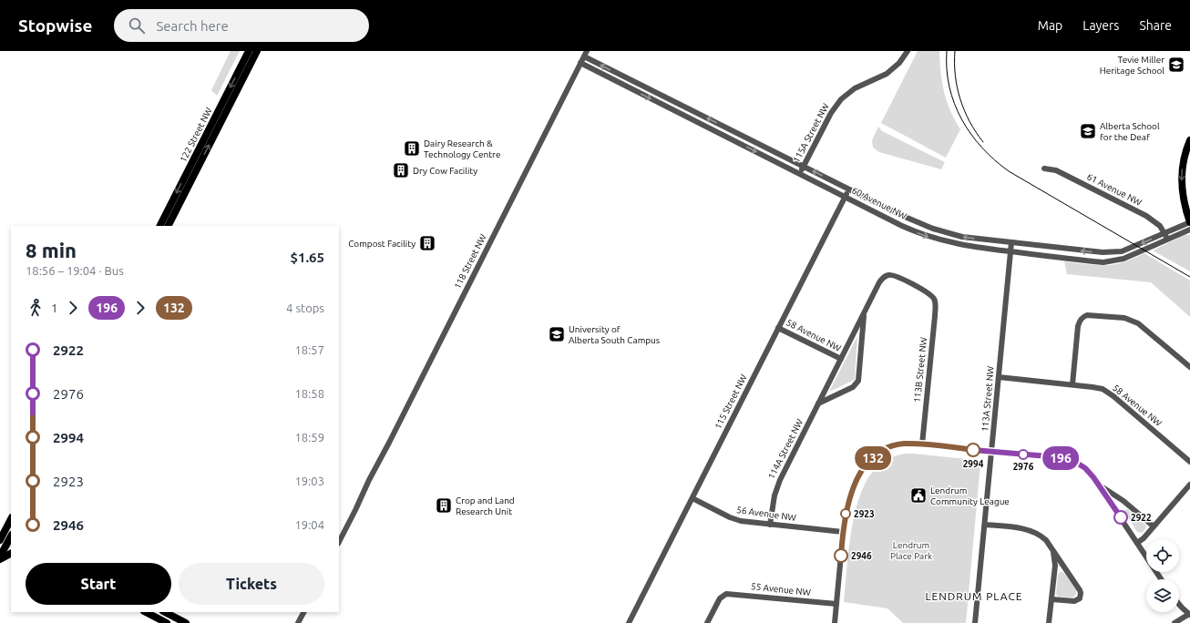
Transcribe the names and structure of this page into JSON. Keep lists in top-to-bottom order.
{
  "streets": {
    "main road": ["122 Street NW"],
    "street": [
      "115A Street NW",
      "61 Avenue NW",
      "60 Avenue NW",
      "118 Street NW",
      "58 Avenue NW",
      "113B Street NW",
      "113A Street NW",
      "115 Street NW",
      "114A Street NW",
      "56 Avenue NW",
      "55 Avenue NW"
    ]
  },
  "crossings": [
    ["115A Street NW", "60 Avenue NW"],
    ["61 Avenue NW", "60 Avenue NW"],
    ["60 Avenue NW", "118 Street NW"],
    ["60 Avenue NW", "113A Street NW"],
    ["60 Avenue NW", "115 Street NW"],
    ["58 Avenue NW", "113A Street NW"],
    ["58 Avenue NW", "115 Street NW"],
    ["58 Avenue NW", "114A Street NW"],
    ["113B Street NW", "114A Street NW"],
    ["115 Street NW", "56 Avenue NW"],
    ["114A Street NW", "56 Avenue NW"]
  ],
  "districts": ["LENDRUM PLACE"],
  "parks": ["Lendrum Place Park"],
  "places": {
    "school or university": ["Tevie Miller Heritage School", "Alberta School for the Deaf", "University of Alberta South Campus"],
    "building": [
      "Dairy Research & Technology Centre",
      "Dry Cow Facility",
      "Compost Facility",
      "Crop and Land Research Unit"
    ],
    "other": [
      "2994",
      "2976",
      "2923",
      "2922",
      "2946"
    ],
    "public building": ["Lendrum Community League"]
  },
  "lines": ["bus line 132", "bus line 196"],
  "page": {
    "header": "Stopwise",
    "search": "Search here",
    "nav": ["Map", "Layers", "Share"],
    "on_map": ["196", "132"],
    "heading": ["8 min", "18:56 – 19:04 · Bus", "$1.65"],
    "legs": [
      "1",
      "196",
      "132",
      "4 stops"
    ],
    "list": [
      {
        "name": "2922",
        "value": "18:57"
      },
      {
        "name": "2976",
        "value": "18:58"
      },
      {
        "name": "2994",
        "value": "18:59"
      },
      {
        "name": "2923",
        "value": "19:03"
      },
      {
        "name": "2946",
        "value": "19:04"
      }
    ],
    "buttons": ["Start", "Tickets"]
  }
}
